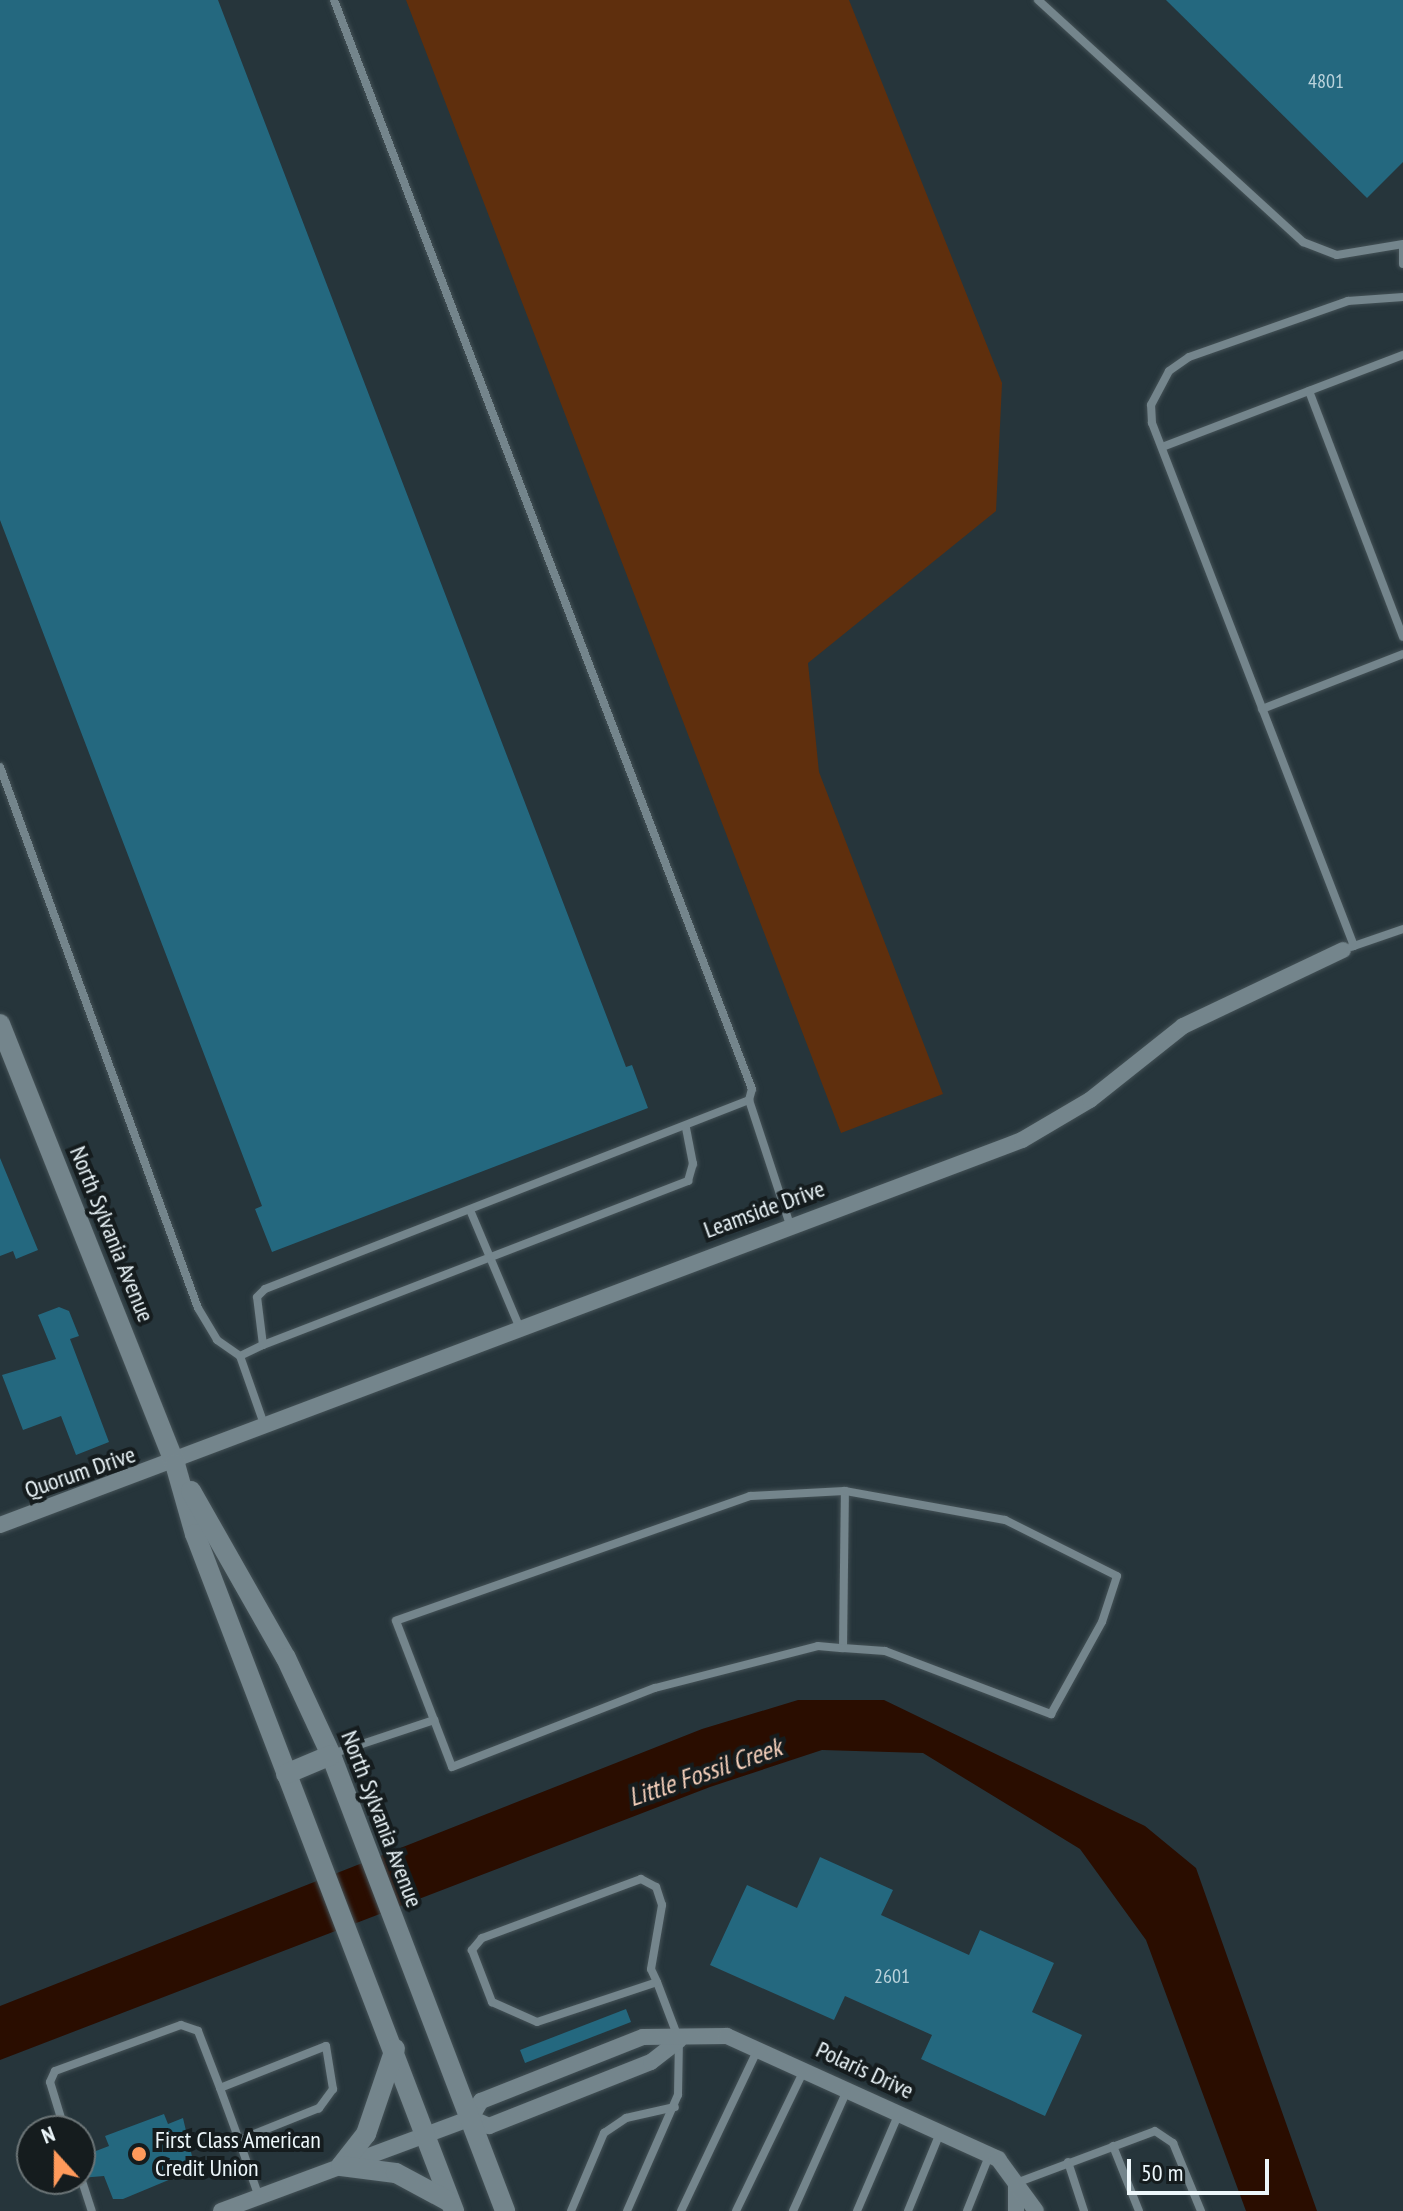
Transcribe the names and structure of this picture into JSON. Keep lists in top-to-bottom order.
{
  "streets": {
    "street": [
      "Leamside Drive",
      "North Sylvania Avenue",
      "Quorum Drive",
      "Polaris Drive"
    ]
  },
  "crossings": [
    ["Leamside Drive", "North Sylvania Avenue"],
    ["Leamside Drive", "Quorum Drive"],
    ["North Sylvania Avenue", "Quorum Drive"],
    ["North Sylvania Avenue", "Polaris Drive"]
  ],
  "water": ["Little Fossil Creek"],
  "places": ["First Class American Credit Union"],
  "house_numbers": ["4801", "2601"],
  "scale_bar": "50 m",
  "north": "top"
}
